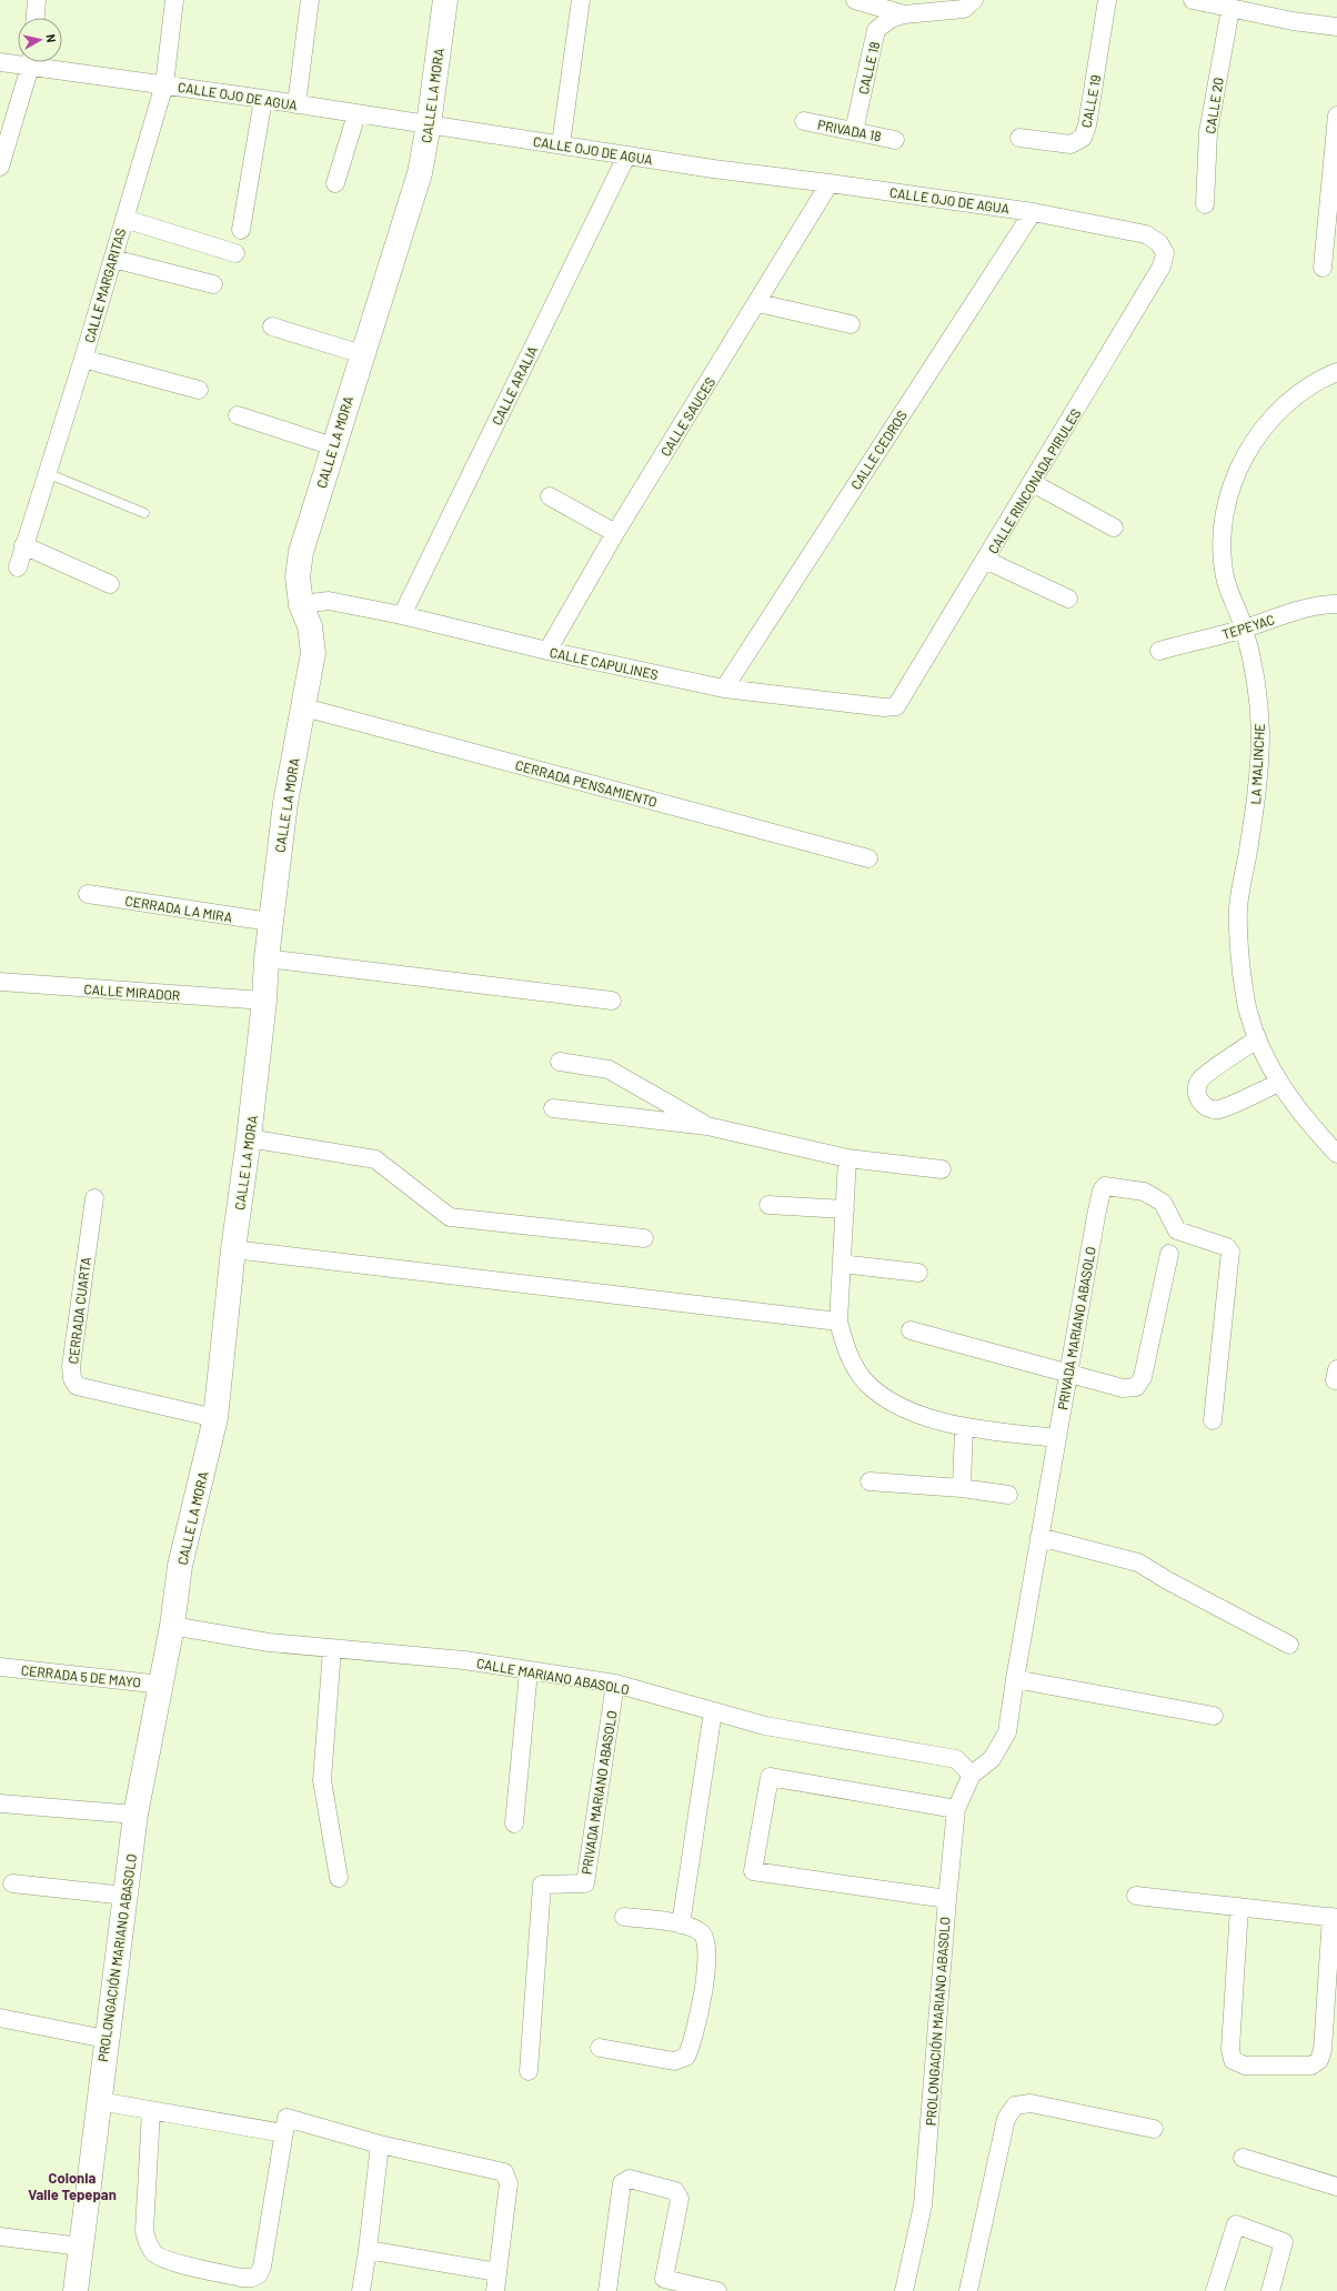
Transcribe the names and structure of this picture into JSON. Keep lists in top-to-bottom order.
{
  "streets": {
    "street": [
      "CALLE 18",
      "CALLE OJO DE AGUA",
      "CALLE LA MORA",
      "CALLE 19",
      "CALLE 20",
      "PRIVADA 18",
      "CALLE MARGARITAS",
      "CALLE ARALIA",
      "CALLE SAUCES",
      "CALLE CEDROS",
      "CALLE RINCONADA PIRULES",
      "TEPEYAC",
      "CALLE CAPULINES",
      "LA MALINCHE",
      "CERRADA PENSAMIENTO",
      "CERRADA LA MIRA",
      "CALLE MIRADOR",
      "CERRADA CUARTA",
      "PRIVADA MARIANO ABASOLO",
      "CERRADA 5 DE MAYO",
      "CALLE MARIANO ABASOLO",
      "PROLONGACIÓN MARIANO ABASOLO"
    ]
  },
  "crossings": [
    ["CALLE 18", "PRIVADA 18"],
    ["CALLE OJO DE AGUA", "CALLE LA MORA"],
    ["CALLE OJO DE AGUA", "CALLE MARGARITAS"],
    ["CALLE OJO DE AGUA", "CALLE ARALIA"],
    ["CALLE OJO DE AGUA", "CALLE SAUCES"],
    ["CALLE OJO DE AGUA", "CALLE CEDROS"],
    ["CALLE OJO DE AGUA", "CALLE RINCONADA PIRULES"],
    ["CALLE LA MORA", "CALLE CAPULINES"],
    ["CALLE LA MORA", "CERRADA PENSAMIENTO"],
    ["CALLE LA MORA", "CERRADA LA MIRA"],
    ["CALLE LA MORA", "CALLE MIRADOR"],
    ["CALLE LA MORA", "CERRADA CUARTA"],
    ["CALLE LA MORA", "CALLE MARIANO ABASOLO"],
    ["CALLE LA MORA", "PROLONGACIÓN MARIANO ABASOLO"],
    ["CALLE ARALIA", "CALLE CAPULINES"],
    ["CALLE SAUCES", "CALLE CAPULINES"],
    ["CALLE CEDROS", "CALLE CAPULINES"],
    ["CALLE RINCONADA PIRULES", "CALLE CAPULINES"],
    ["TEPEYAC", "LA MALINCHE"],
    ["PRIVADA MARIANO ABASOLO", "CALLE MARIANO ABASOLO"],
    ["PRIVADA MARIANO ABASOLO", "PROLONGACIÓN MARIANO ABASOLO"],
    ["CERRADA 5 DE MAYO", "PROLONGACIÓN MARIANO ABASOLO"],
    ["CALLE MARIANO ABASOLO", "PROLONGACIÓN MARIANO ABASOLO"]
  ],
  "districts": ["Colonia Valle Tepepan"],
  "north": "right"
}
